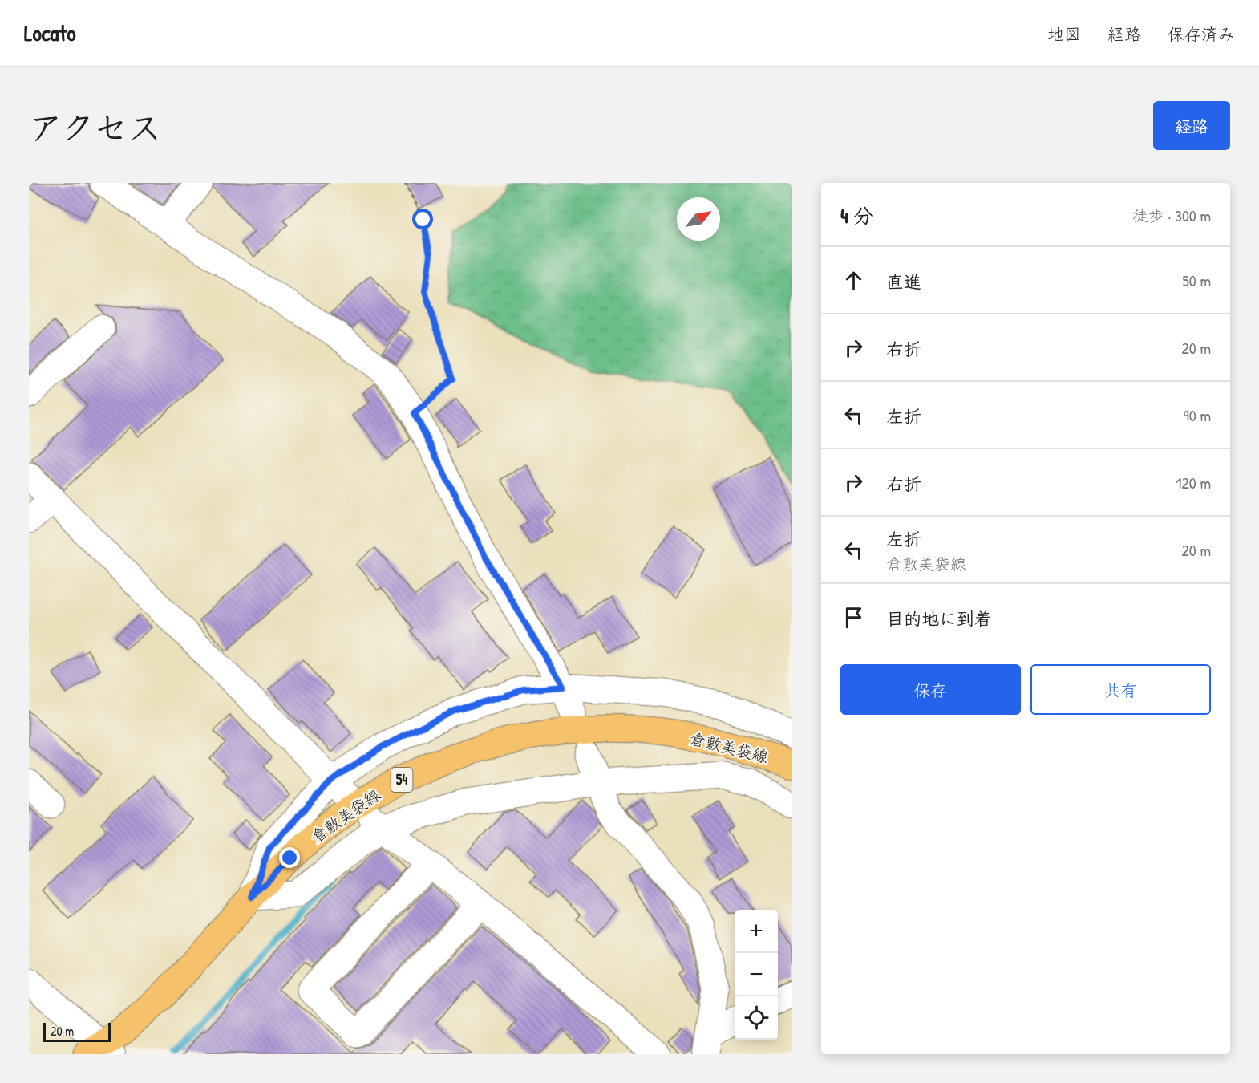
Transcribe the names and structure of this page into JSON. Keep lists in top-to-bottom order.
{
  "streets": {
    "main road": ["倉敷美袋線", "54"]
  },
  "scale_bar": "20 m",
  "north": "top right",
  "page": {
    "header": "Locato",
    "nav": ["地図", "経路", "保存済み"],
    "title": "アクセス",
    "buttons": [
      "経路",
      ["保存", "共有"]
    ],
    "heading": ["4 分", "徒歩 · 300 m"],
    "list": [
      ["直進", "50 m"],
      ["右折", "20 m"],
      ["左折", "90 m"],
      ["右折", "120 m"],
      ["左折", "倉敷美袋線", "20 m"],
      "目的地に到着"
    ],
    "map_buttons": ["+", "−"],
    "scale": "20 m"
  }
}
